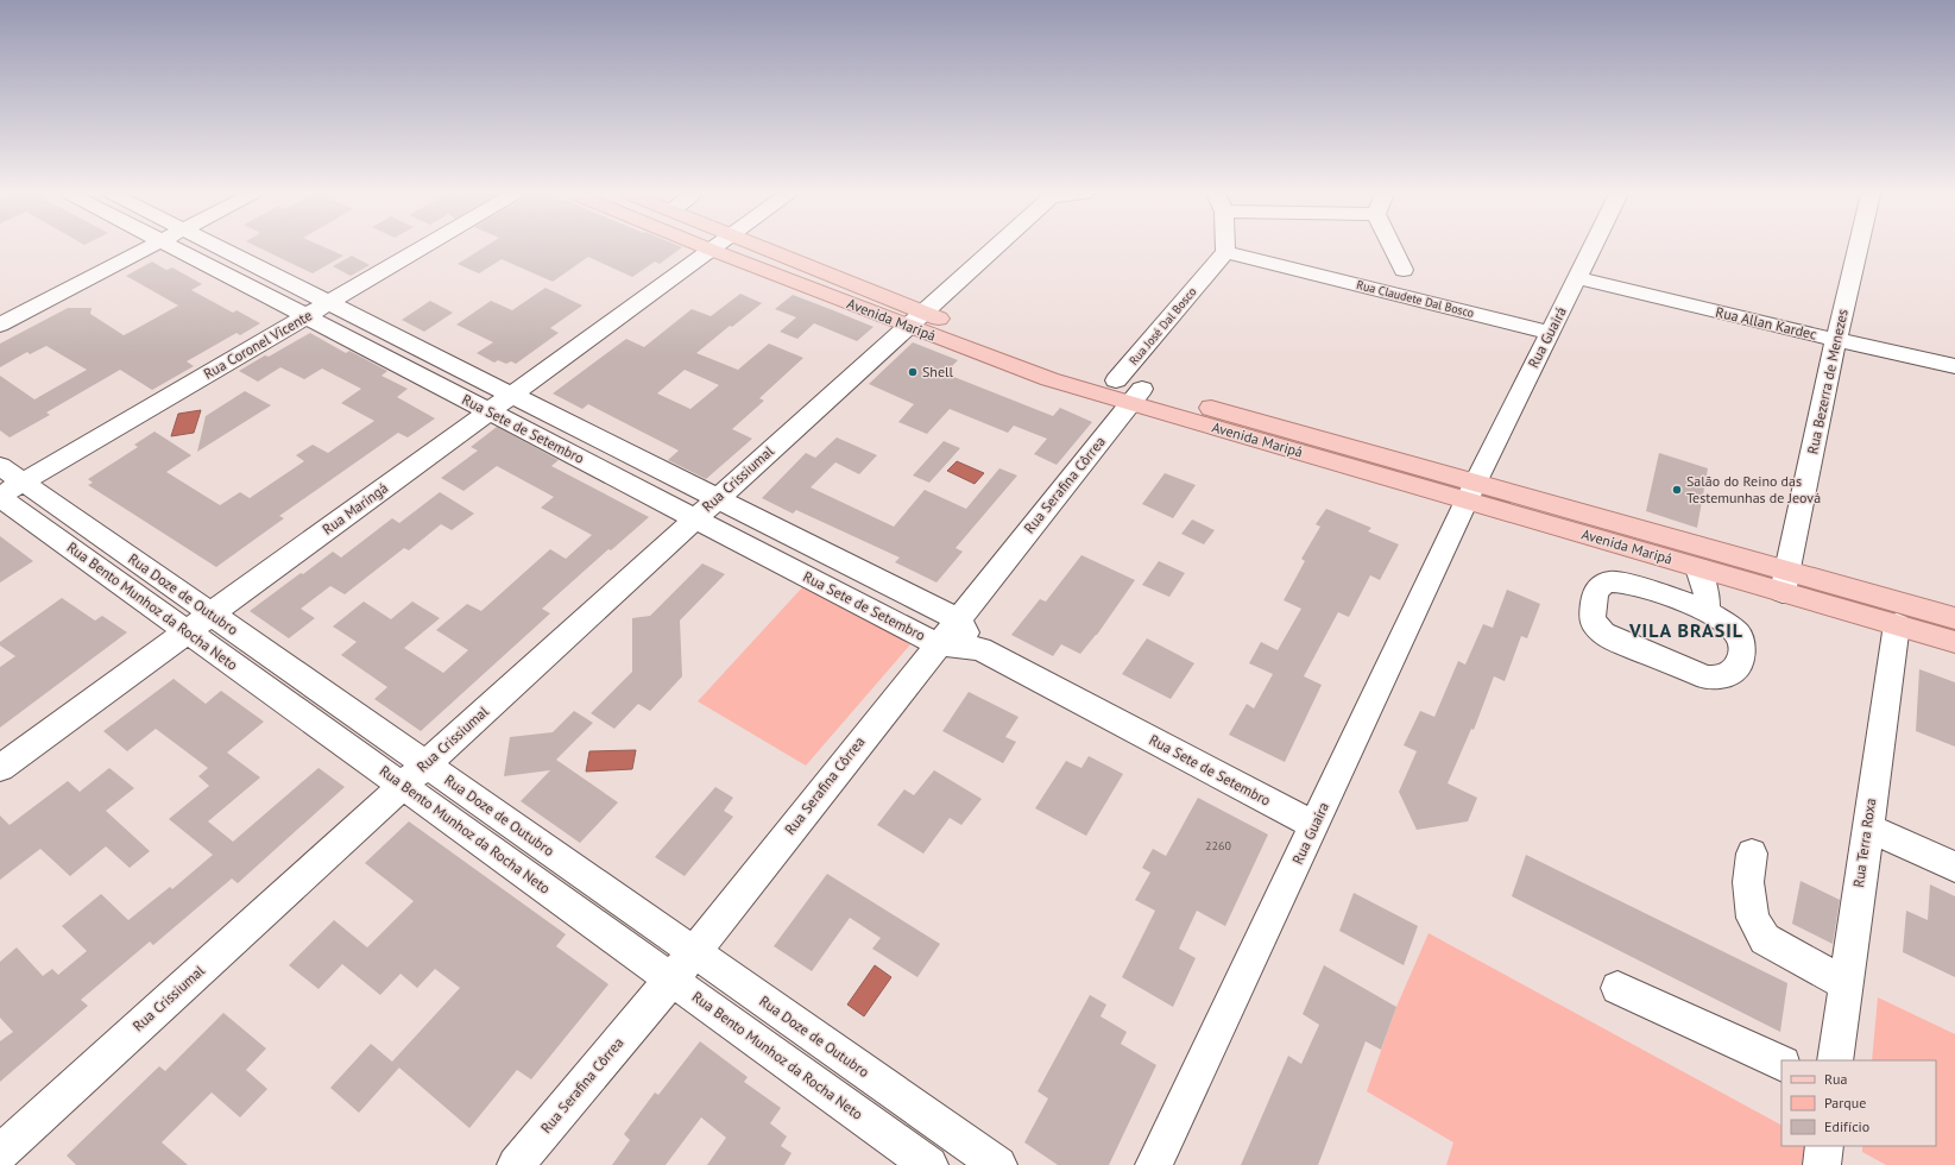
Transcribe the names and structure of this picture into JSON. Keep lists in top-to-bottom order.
{
  "streets": {
    "main road": ["Avenida Maripá"],
    "street": [
      "Rua Claudete Dal Bosco",
      "Rua Allan Kardec",
      "Rua José Dal Bosco",
      "Rua Guairá",
      "Rua Coronel Vicente",
      "Rua Bezerra de Menezes",
      "Rua Sete de Setembro",
      "Rua Crissiumal",
      "Rua Serafina Côrrea",
      "Rua Maringá",
      "Rua Doze de Outubro",
      "Rua Bento Munhoz da Rocha Neto",
      "Rua Guaíra",
      "Rua Terra Roxa"
    ]
  },
  "crossings": [
    ["Rua Claudete Dal Bosco", "Rua José Dal Bosco"],
    ["Rua Claudete Dal Bosco", "Rua Guairá"],
    ["Avenida Maripá", "Rua José Dal Bosco"],
    ["Avenida Maripá", "Rua Guairá"],
    ["Avenida Maripá", "Rua Bezerra de Menezes"],
    ["Avenida Maripá", "Rua Crissiumal"],
    ["Avenida Maripá", "Rua Serafina Côrrea"],
    ["Avenida Maripá", "Rua Guaíra"],
    ["Avenida Maripá", "Rua Terra Roxa"],
    ["Rua Allan Kardec", "Rua Guairá"],
    ["Rua Allan Kardec", "Rua Bezerra de Menezes"],
    ["Rua José Dal Bosco", "Rua Serafina Côrrea"],
    ["Rua Guairá", "Rua Guaíra"],
    ["Rua Coronel Vicente", "Rua Sete de Setembro"],
    ["Rua Coronel Vicente", "Rua Bento Munhoz da Rocha Neto"],
    ["Rua Sete de Setembro", "Rua Crissiumal"],
    ["Rua Sete de Setembro", "Rua Serafina Côrrea"],
    ["Rua Sete de Setembro", "Rua Maringá"],
    ["Rua Sete de Setembro", "Rua Guaíra"],
    ["Rua Crissiumal", "Rua Doze de Outubro"],
    ["Rua Crissiumal", "Rua Bento Munhoz da Rocha Neto"],
    ["Rua Serafina Côrrea", "Rua Doze de Outubro"],
    ["Rua Serafina Côrrea", "Rua Bento Munhoz da Rocha Neto"],
    ["Rua Maringá", "Rua Doze de Outubro"],
    ["Rua Maringá", "Rua Bento Munhoz da Rocha Neto"],
    ["Rua Doze de Outubro", "Rua Bento Munhoz da Rocha Neto"]
  ],
  "districts": ["VILA BRASIL"],
  "places": ["Shell", "Salão do Reino das Testemunhas de Jeová"],
  "house_numbers": ["2260"],
  "legend": ["Rua", "Parque", "Edifício"]
}
